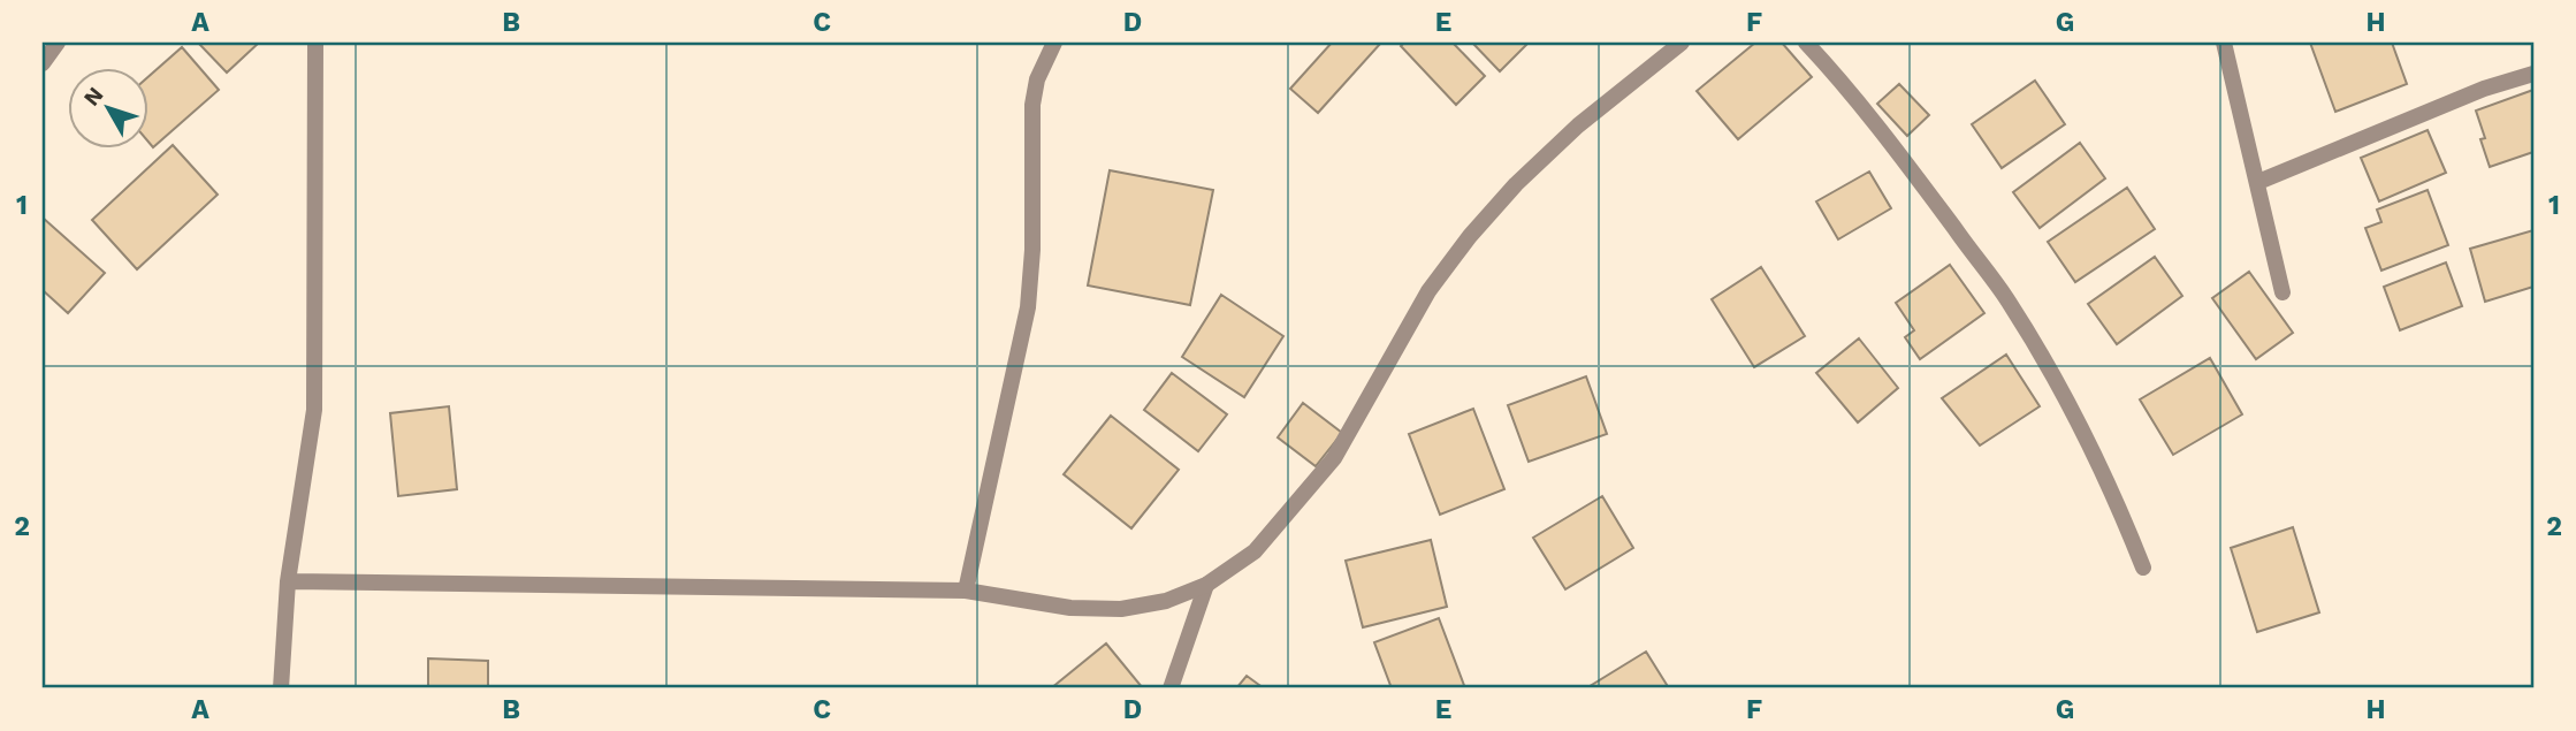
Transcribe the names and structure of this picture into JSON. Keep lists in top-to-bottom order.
{
  "north": "top left",
  "grid": {
    "columns": [
      "A",
      "B",
      "C",
      "D",
      "E",
      "F",
      "G",
      "H"
    ],
    "rows": ["1", "2"]
  }
}
